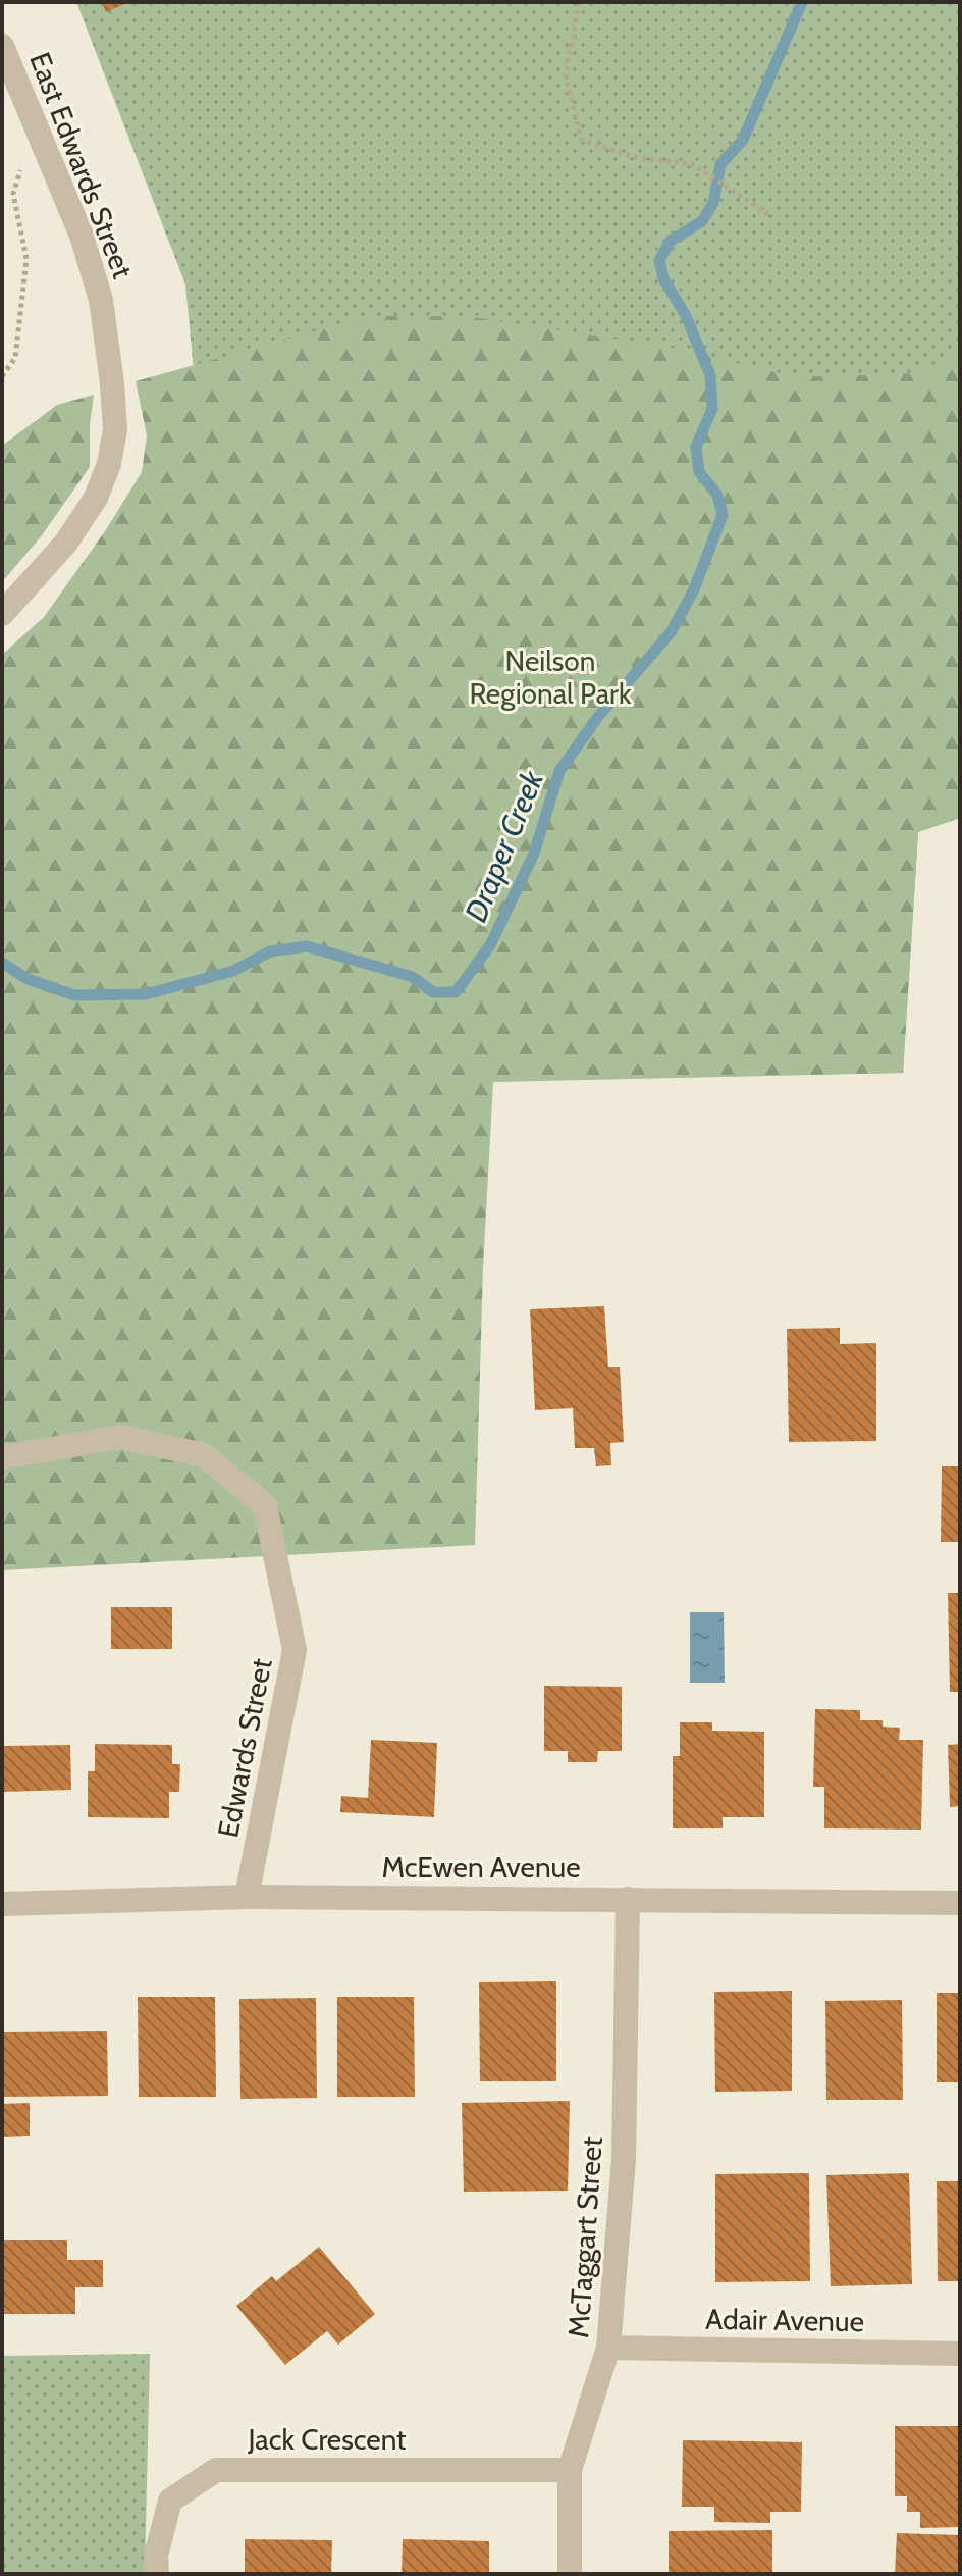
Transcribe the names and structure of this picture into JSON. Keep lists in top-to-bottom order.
{
  "streets": {
    "street": [
      "East Edwards Street",
      "Edwards Street",
      "McEwen Avenue",
      "McTaggart Street",
      "Adair Avenue",
      "Jack Crescent"
    ]
  },
  "crossings": [
    ["Edwards Street", "McEwen Avenue"],
    ["McEwen Avenue", "McTaggart Street"],
    ["McTaggart Street", "Adair Avenue"],
    ["McTaggart Street", "Jack Crescent"]
  ],
  "water": ["Draper Creek"],
  "parks": ["Neilson Regional Park"]
}
